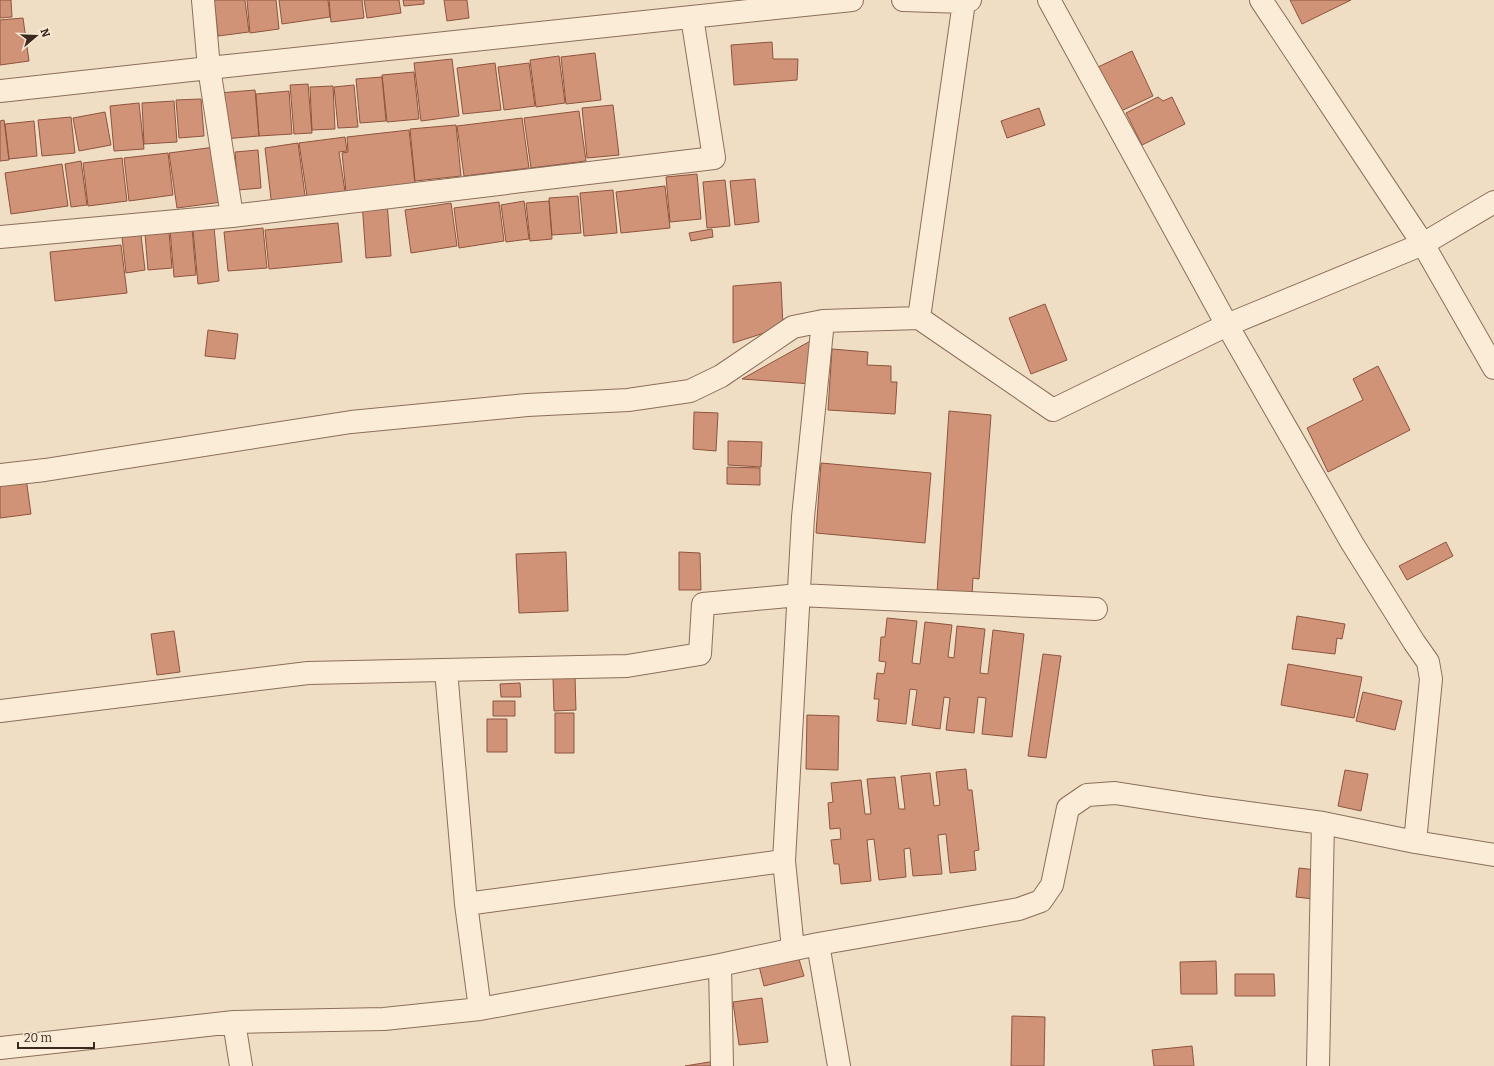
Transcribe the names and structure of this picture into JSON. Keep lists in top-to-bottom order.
{
  "scale_bar": "20 m",
  "north": "right"
}
